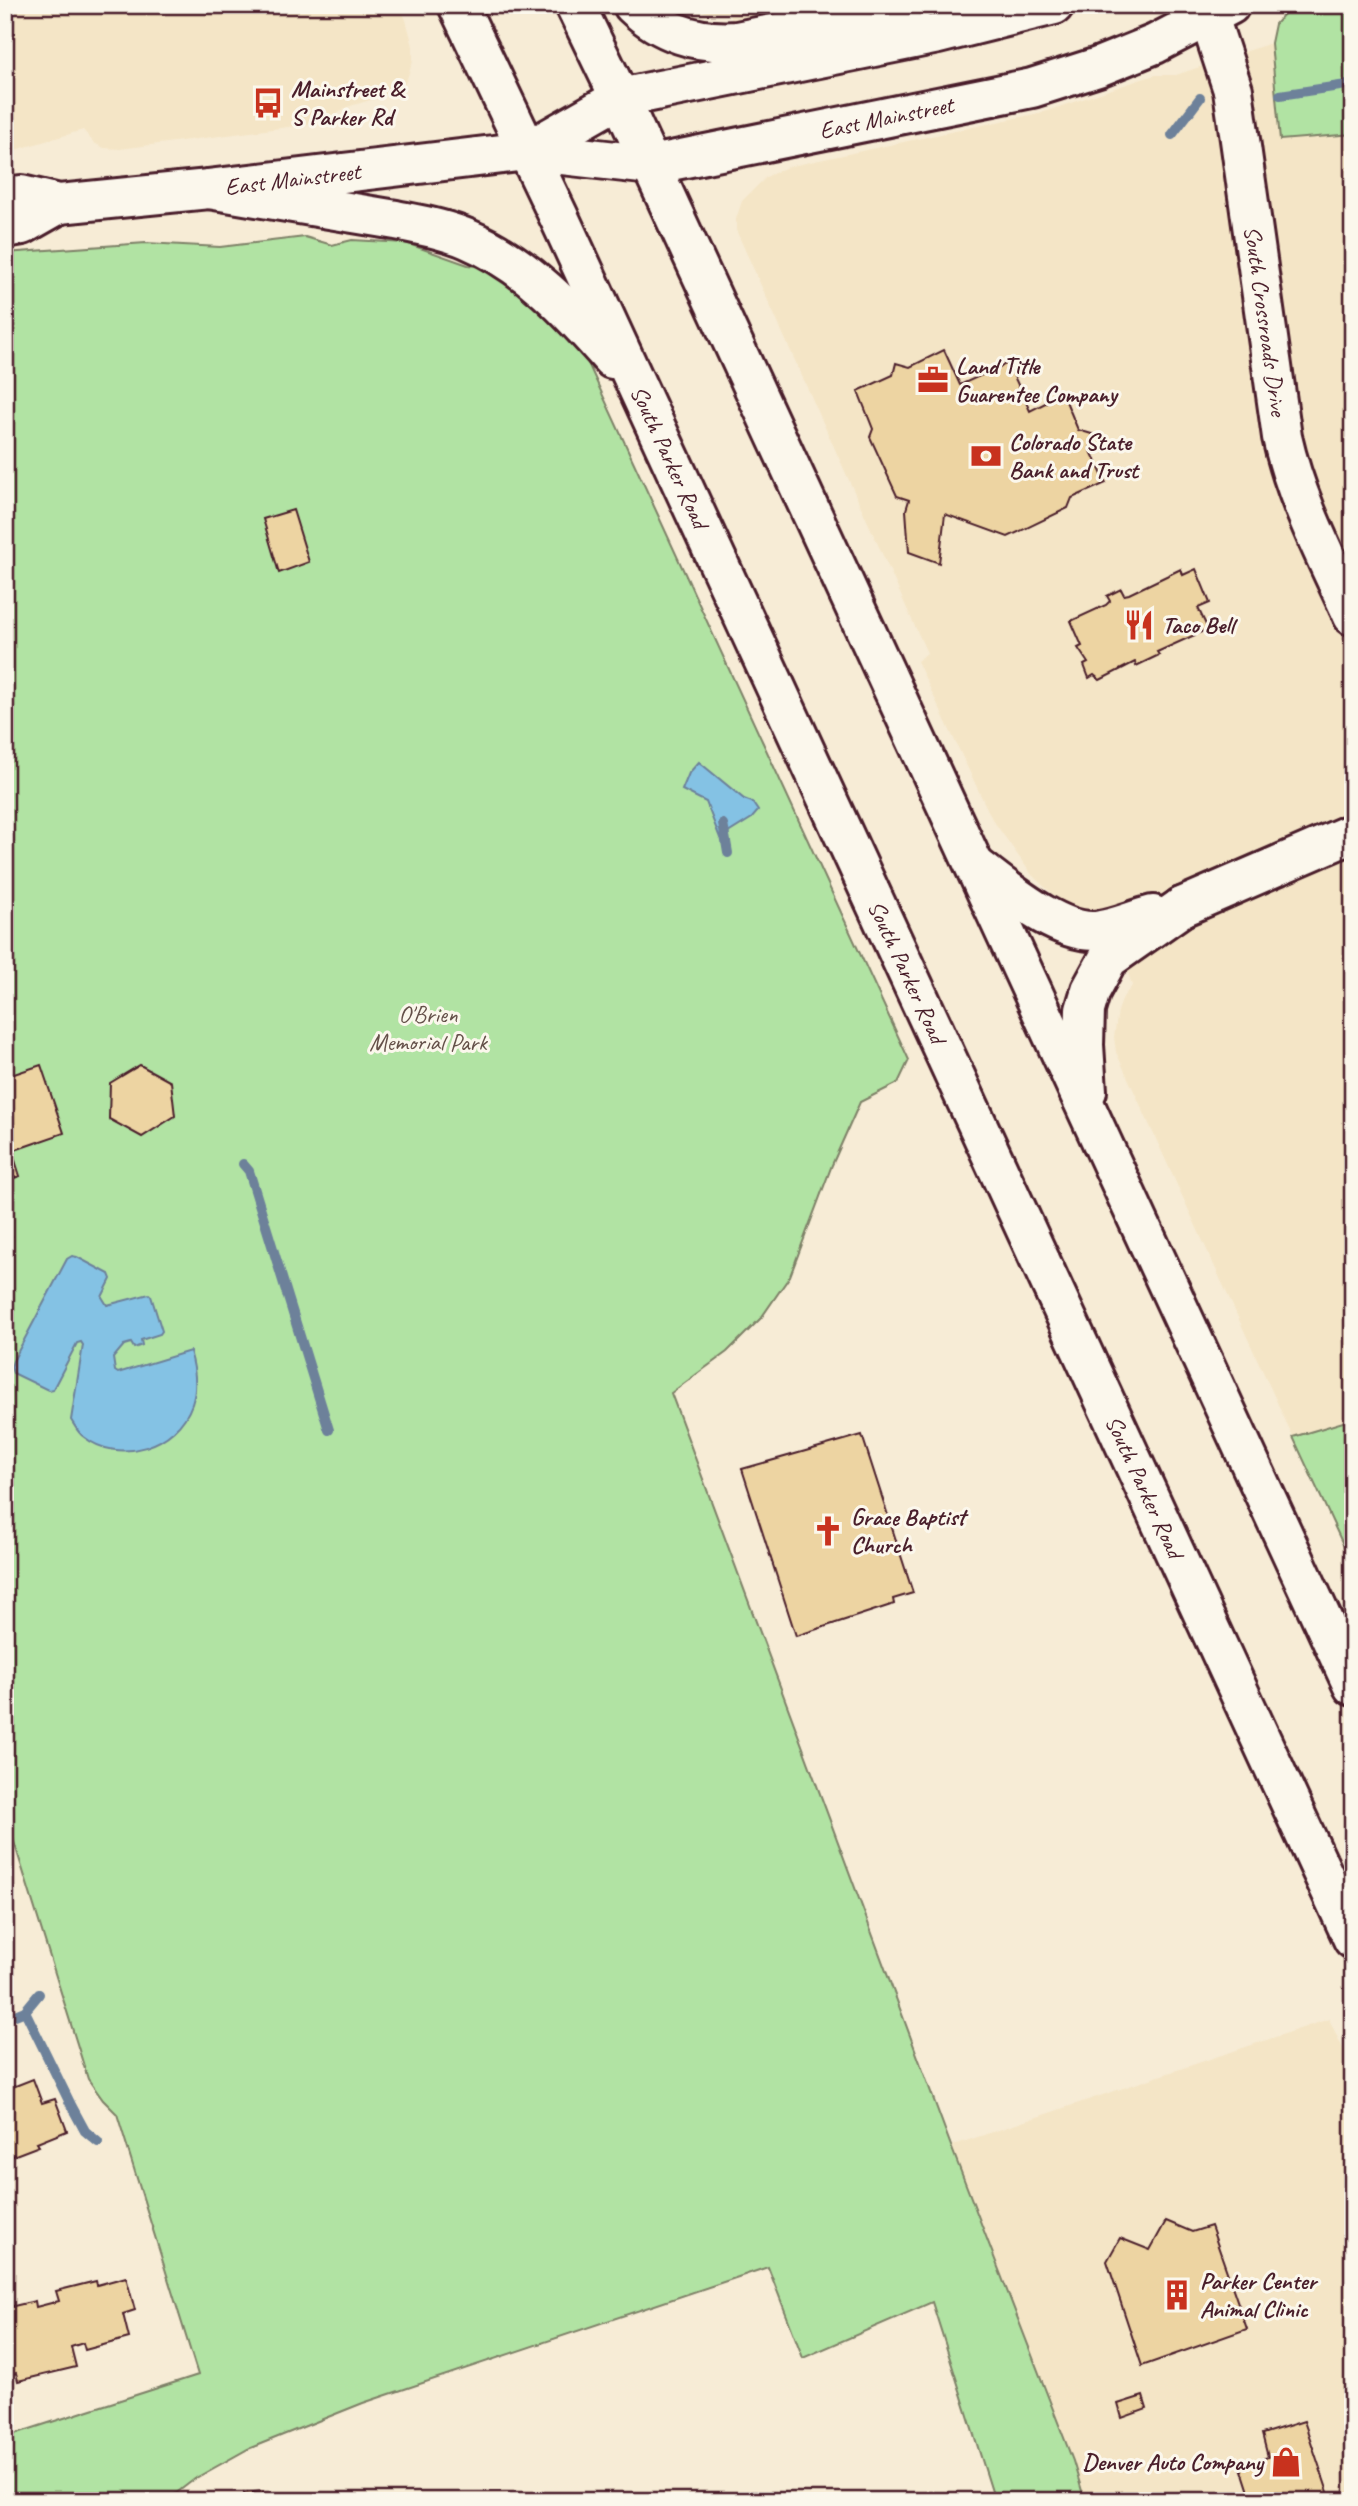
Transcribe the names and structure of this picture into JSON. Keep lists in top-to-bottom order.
{
  "streets": {
    "main road": ["East Mainstreet", "South Crossroads Drive", "South Parker Road"]
  },
  "crossings": [
    ["East Mainstreet", "South Crossroads Drive"],
    ["East Mainstreet", "South Parker Road"]
  ],
  "parks": ["O'Brien Memorial Park"],
  "places": {
    "bus stop": ["Mainstreet & S Parker Rd"],
    "office": ["Land Title Guarentee Company"],
    "bank": ["Colorado State Bank and Trust"],
    "restaurant": ["Taco Bell"],
    "church": ["Grace Baptist Church"],
    "building": ["Parker Center Animal Clinic"],
    "shop": ["Denver Auto Company"]
  }
}
